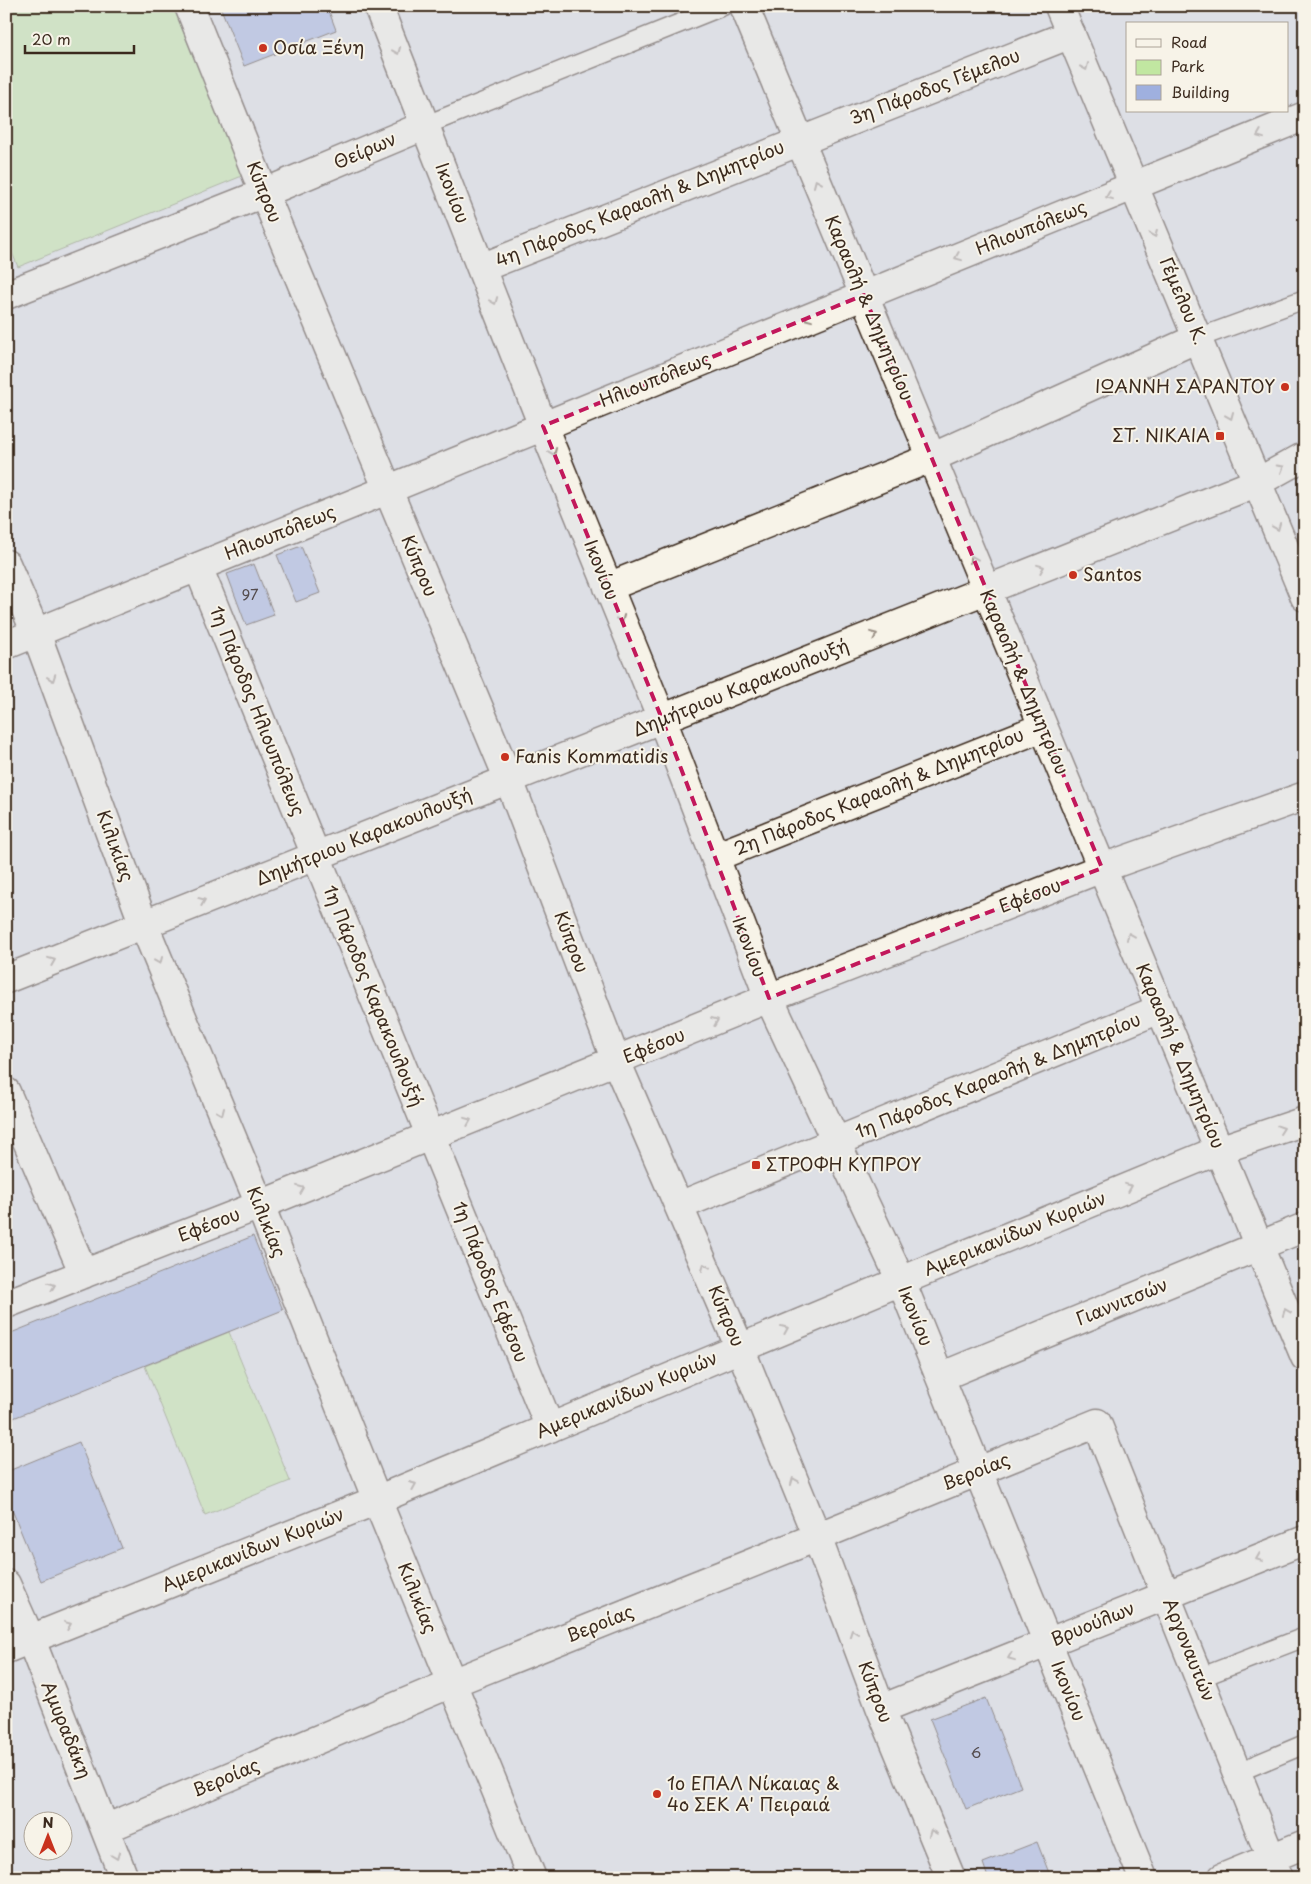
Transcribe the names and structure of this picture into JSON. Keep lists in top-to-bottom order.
{
  "streets": {
    "street": [
      "3η Πάροδος Γέμελου",
      "Θείρων",
      "Κύπρου",
      "Ικονίου",
      "4η Πάροδος Καραολή & Δημητρίου",
      "Ηλιουπόλεως",
      "Γέμελου Κ.",
      "Καραολή & Δημητρίου",
      "Δημήτριου Καρακουλουξή",
      "1η Πάροδος Ηλιουπόλεως",
      "2η Πάροδος Καραολή & Δημητρίου",
      "Κιλικίας",
      "Εφέσου",
      "1η Πάροδος Καρακουλουξή",
      "1η Πάροδος Καραολή & Δημητρίου",
      "Αμερικανίδων Κυριών",
      "1η Πάροδος Εφέσου",
      "Γιαννιτσών",
      "Βεροίας",
      "Βρυούλων",
      "Αργοναυτών",
      "Αμυραδάκη"
    ]
  },
  "crossings": [
    ["3η Πάροδος Γέμελου", "4η Πάροδος Καραολή & Δημητρίου"],
    ["3η Πάροδος Γέμελου", "Γέμελου Κ."],
    ["3η Πάροδος Γέμελου", "Καραολή & Δημητρίου"],
    ["Θείρων", "Κύπρου"],
    ["Θείρων", "Ικονίου"],
    ["Κύπρου", "Ηλιουπόλεως"],
    ["Κύπρου", "Δημήτριου Καρακουλουξή"],
    ["Κύπρου", "Εφέσου"],
    ["Κύπρου", "1η Πάροδος Καραολή & Δημητρίου"],
    ["Κύπρου", "Αμερικανίδων Κυριών"],
    ["Κύπρου", "Βεροίας"],
    ["Κύπρου", "Βρυούλων"],
    ["Ικονίου", "4η Πάροδος Καραολή & Δημητρίου"],
    ["Ικονίου", "Ηλιουπόλεως"],
    ["Ικονίου", "Δημήτριου Καρακουλουξή"],
    ["Ικονίου", "2η Πάροδος Καραολή & Δημητρίου"],
    ["Ικονίου", "Εφέσου"],
    ["Ικονίου", "1η Πάροδος Καραολή & Δημητρίου"],
    ["Ικονίου", "Αμερικανίδων Κυριών"],
    ["Ικονίου", "Γιαννιτσών"],
    ["Ικονίου", "Βεροίας"],
    ["Ικονίου", "Βρυούλων"],
    ["4η Πάροδος Καραολή & Δημητρίου", "Καραολή & Δημητρίου"],
    ["Ηλιουπόλεως", "Γέμελου Κ."],
    ["Ηλιουπόλεως", "Καραολή & Δημητρίου"],
    ["Ηλιουπόλεως", "1η Πάροδος Ηλιουπόλεως"],
    ["Ηλιουπόλεως", "Κιλικίας"],
    ["Γέμελου Κ.", "Δημήτριου Καρακουλουξή"],
    ["Καραολή & Δημητρίου", "Δημήτριου Καρακουλουξή"],
    ["Καραολή & Δημητρίου", "2η Πάροδος Καραολή & Δημητρίου"],
    ["Καραολή & Δημητρίου", "Εφέσου"],
    ["Καραολή & Δημητρίου", "1η Πάροδος Καραολή & Δημητρίου"],
    ["Καραολή & Δημητρίου", "Αμερικανίδων Κυριών"],
    ["Καραολή & Δημητρίου", "Γιαννιτσών"],
    ["Δημήτριου Καρακουλουξή", "1η Πάροδος Ηλιουπόλεως"],
    ["Δημήτριου Καρακουλουξή", "Κιλικίας"],
    ["Δημήτριου Καρακουλουξή", "1η Πάροδος Καρακουλουξή"],
    ["1η Πάροδος Ηλιουπόλεως", "1η Πάροδος Καρακουλουξή"],
    ["Κιλικίας", "Εφέσου"],
    ["Κιλικίας", "Αμερικανίδων Κυριών"],
    ["Κιλικίας", "Βεροίας"],
    ["Εφέσου", "1η Πάροδος Καρακουλουξή"],
    ["Εφέσου", "1η Πάροδος Εφέσου"],
    ["1η Πάροδος Καρακουλουξή", "1η Πάροδος Εφέσου"],
    ["Αμερικανίδων Κυριών", "1η Πάροδος Εφέσου"],
    ["Αμερικανίδων Κυριών", "Αμυραδάκη"],
    ["Βεροίας", "Αργοναυτών"],
    ["Βεροίας", "Αμυραδάκη"],
    ["Βρυούλων", "Αργοναυτών"]
  ],
  "one_way": [
    "Κύπρου",
    "Γέμελου Κ.",
    "Καραολή & Δημητρίου",
    "Εφέσου",
    "Αμερικανίδων Κυριών",
    "Βρυούλων"
  ],
  "places": {
    "other": [
      "Οσία Ξένη",
      "ΙΩΆΝΝΗ ΣΑΡΑΝΤΟΥ",
      "Santos",
      "Fanis Kommatidis",
      "1ο ΕΠΑΛ Νίκαιας & 4ο ΣΕΚ Α' Πειραιά"
    ],
    "transit": ["ΣΤ. ΝΙΚΑΙΑ", "ΣΤΡΟΦΗ ΚΥΠΡΟΥ"]
  },
  "house_numbers": ["97", "6"],
  "legend": ["Road", "Park", "Building"],
  "scale_bar": "20 m",
  "north": "top"
}
